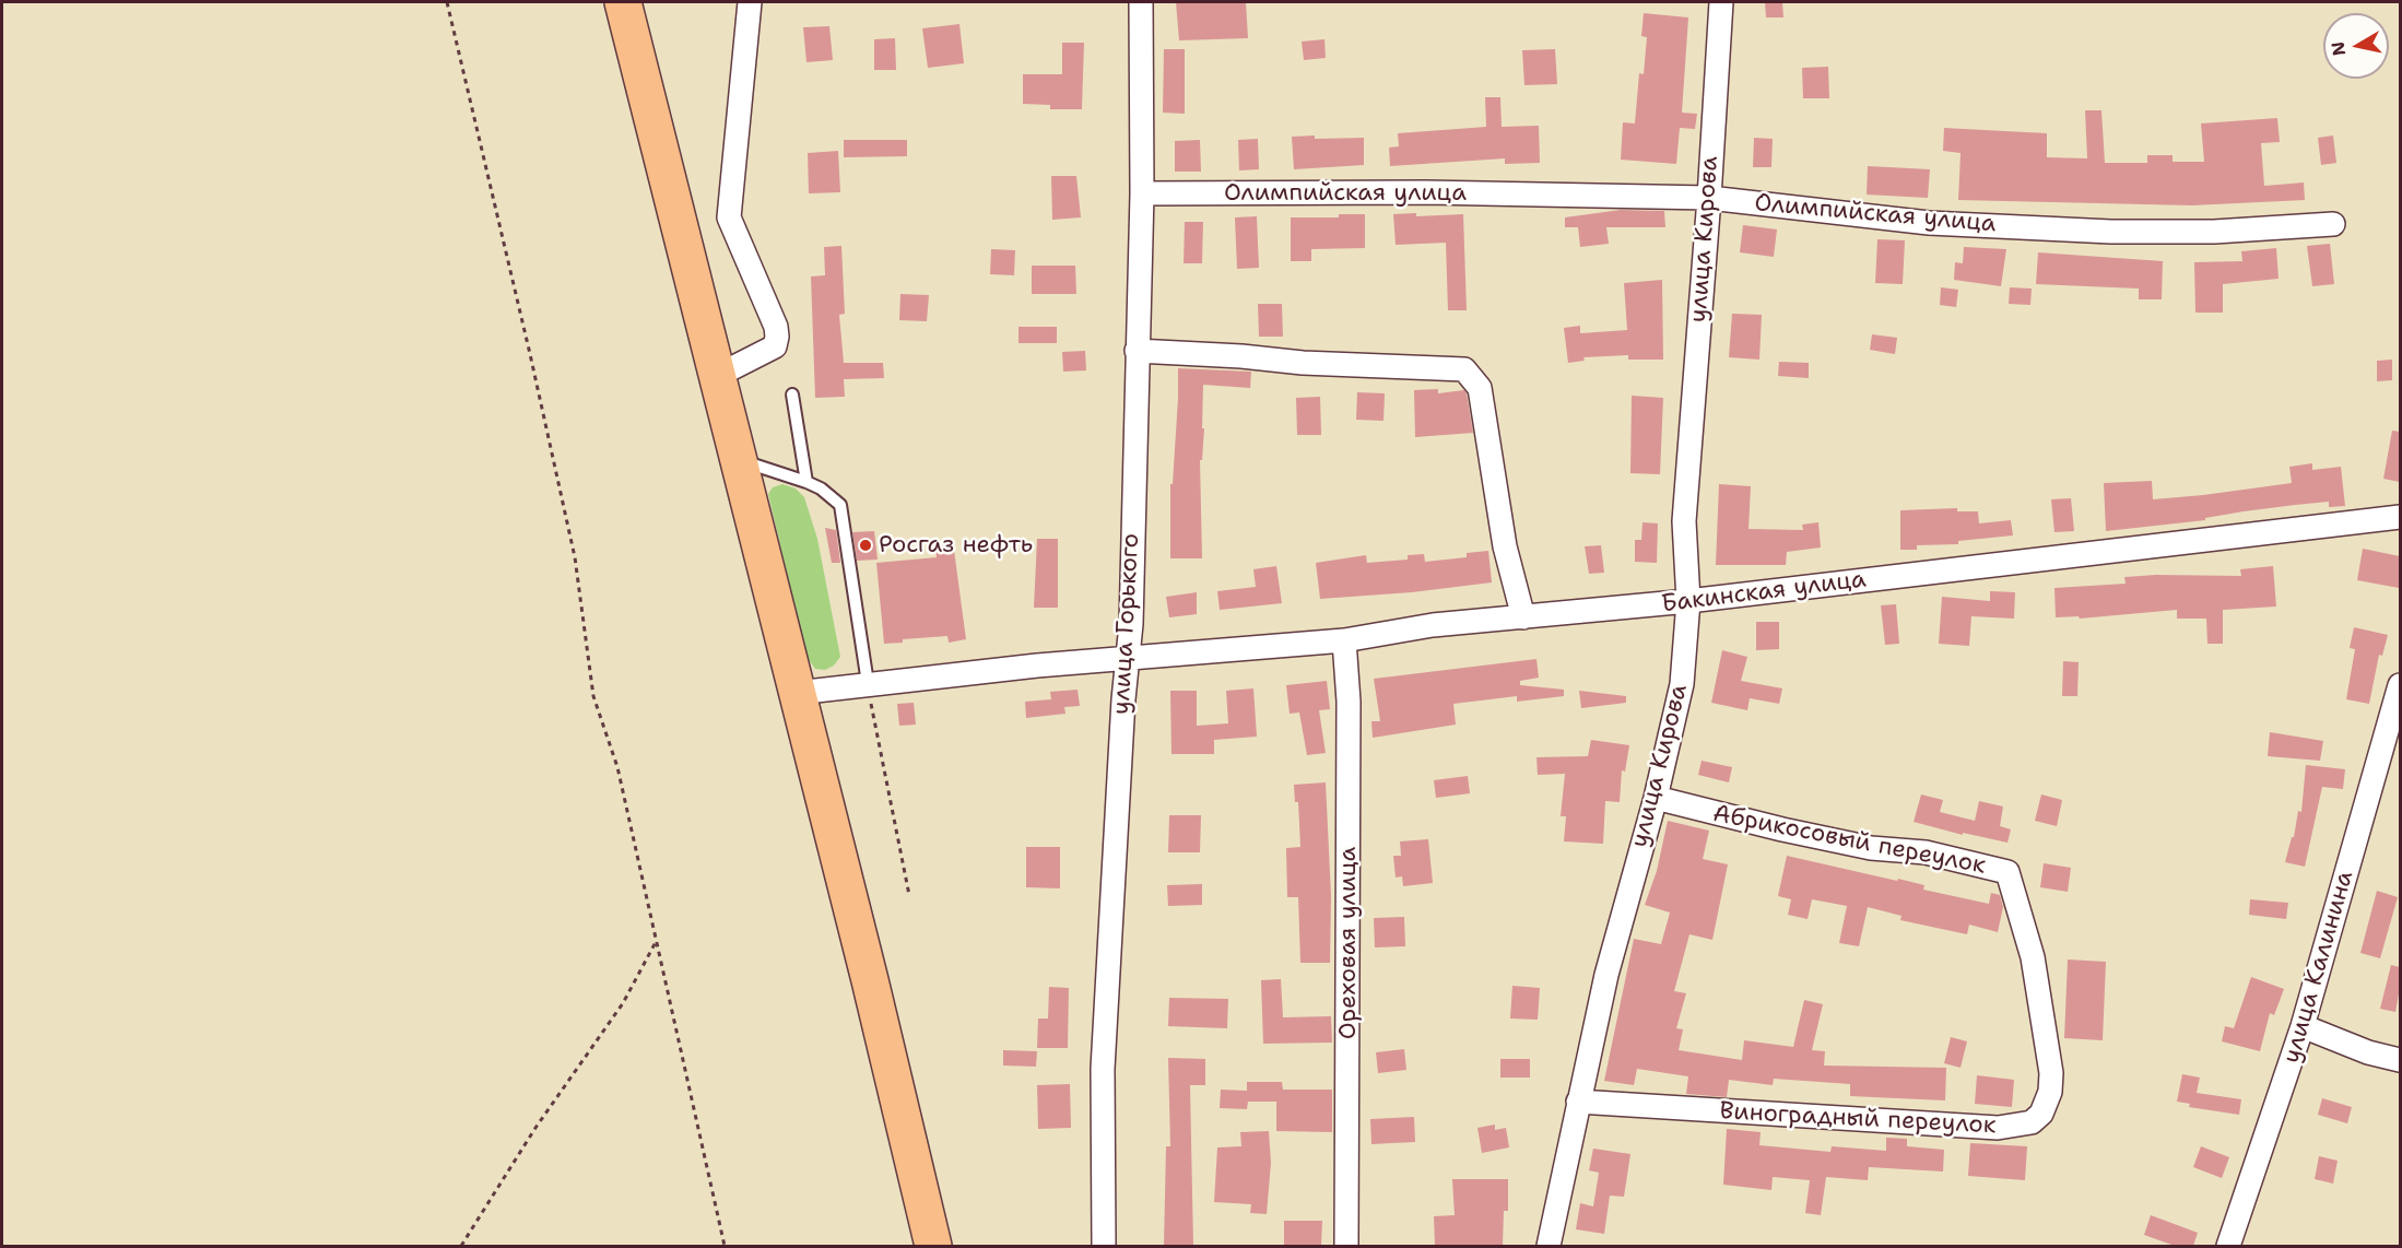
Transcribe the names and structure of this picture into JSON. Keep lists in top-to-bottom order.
{
  "streets": {
    "street": [
      "Олимпийская улица",
      "улица Кирова",
      "Бакинская улица",
      "улица Горького",
      "Абрикосовый переулок",
      "Ореховая улица",
      "улица Калинина",
      "Виноградный переулок"
    ]
  },
  "crossings": [
    ["Олимпийская улица", "улица Кирова"],
    ["Олимпийская улица", "улица Горького"],
    ["улица Кирова", "Бакинская улица"],
    ["улица Кирова", "Абрикосовый переулок"],
    ["улица Кирова", "Виноградный переулок"],
    ["Бакинская улица", "улица Горького"],
    ["Бакинская улица", "Ореховая улица"],
    ["Абрикосовый переулок", "Виноградный переулок"]
  ],
  "places": ["Росгаз нефть"],
  "north": "left"
}
